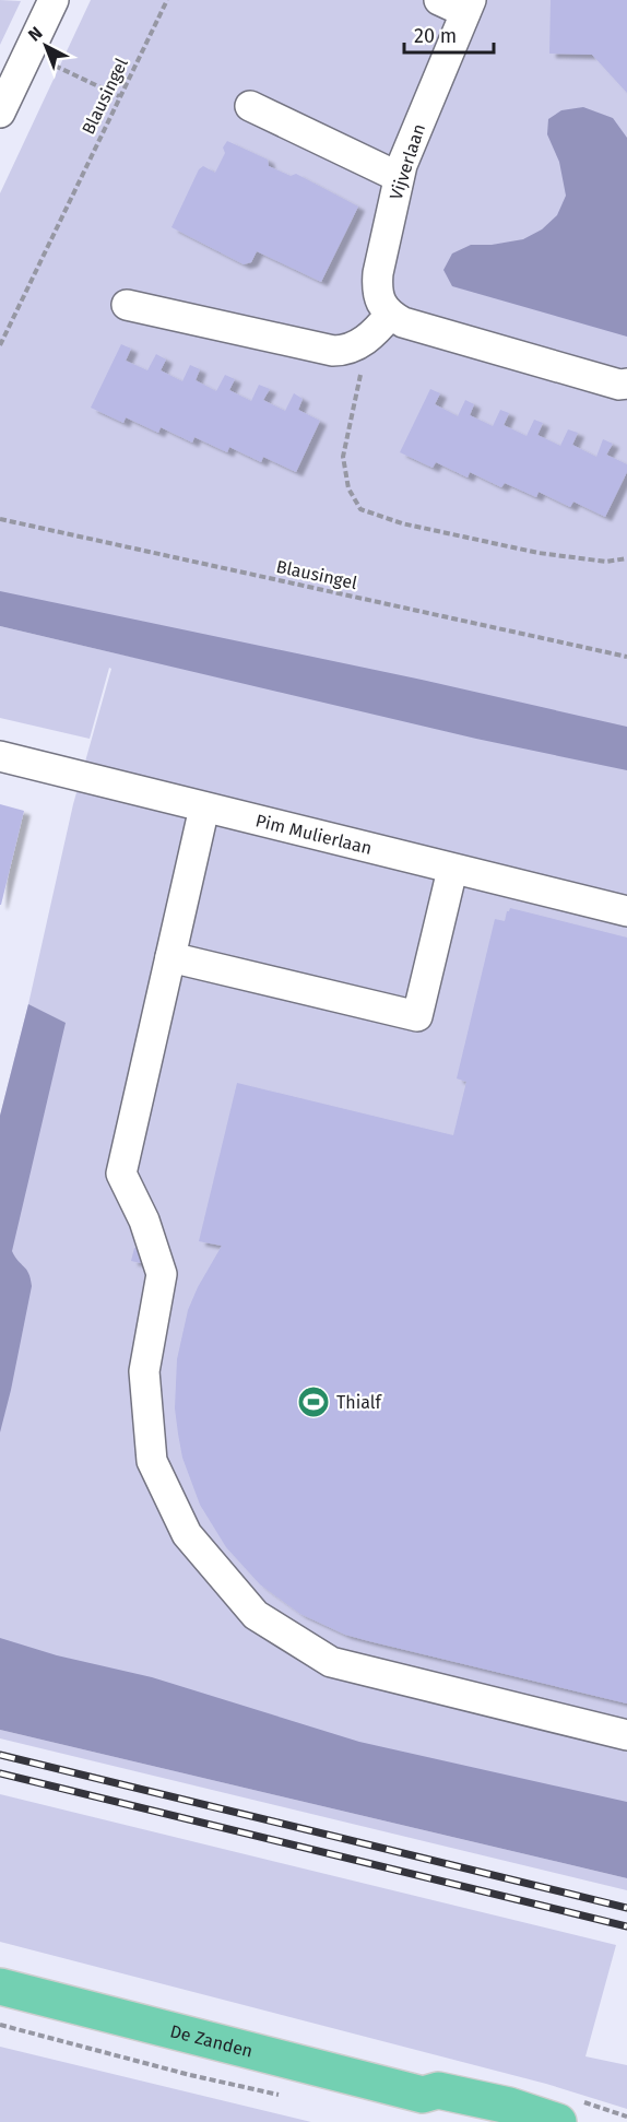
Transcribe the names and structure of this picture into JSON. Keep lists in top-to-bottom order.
{
  "streets": {
    "main road": ["De Zanden"],
    "street": ["Vijverlaan", "Pim Mulierlaan"],
    "path": ["Blausingel"]
  },
  "places": {
    "sports": ["Thialf"]
  },
  "scale_bar": "20 m",
  "north": "top left"
}
